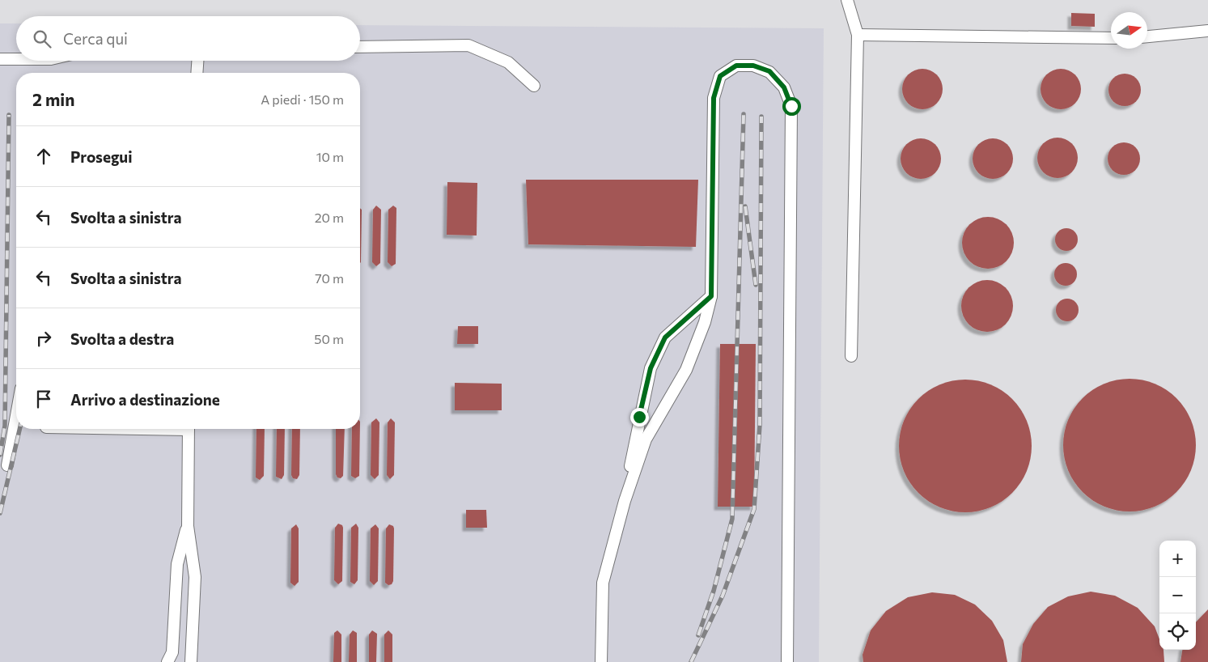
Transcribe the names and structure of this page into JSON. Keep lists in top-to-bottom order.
{
  "north": "right",
  "page": {
    "search": "Cerca qui",
    "heading": ["2 min", "A piedi · 150 m"],
    "list": [
      ["Prosegui", "10 m"],
      ["Svolta a sinistra", "20 m"],
      ["Svolta a sinistra", "70 m"],
      ["Svolta a destra", "50 m"],
      "Arrivo a destinazione"
    ],
    "map_buttons": ["+", "−"]
  }
}
